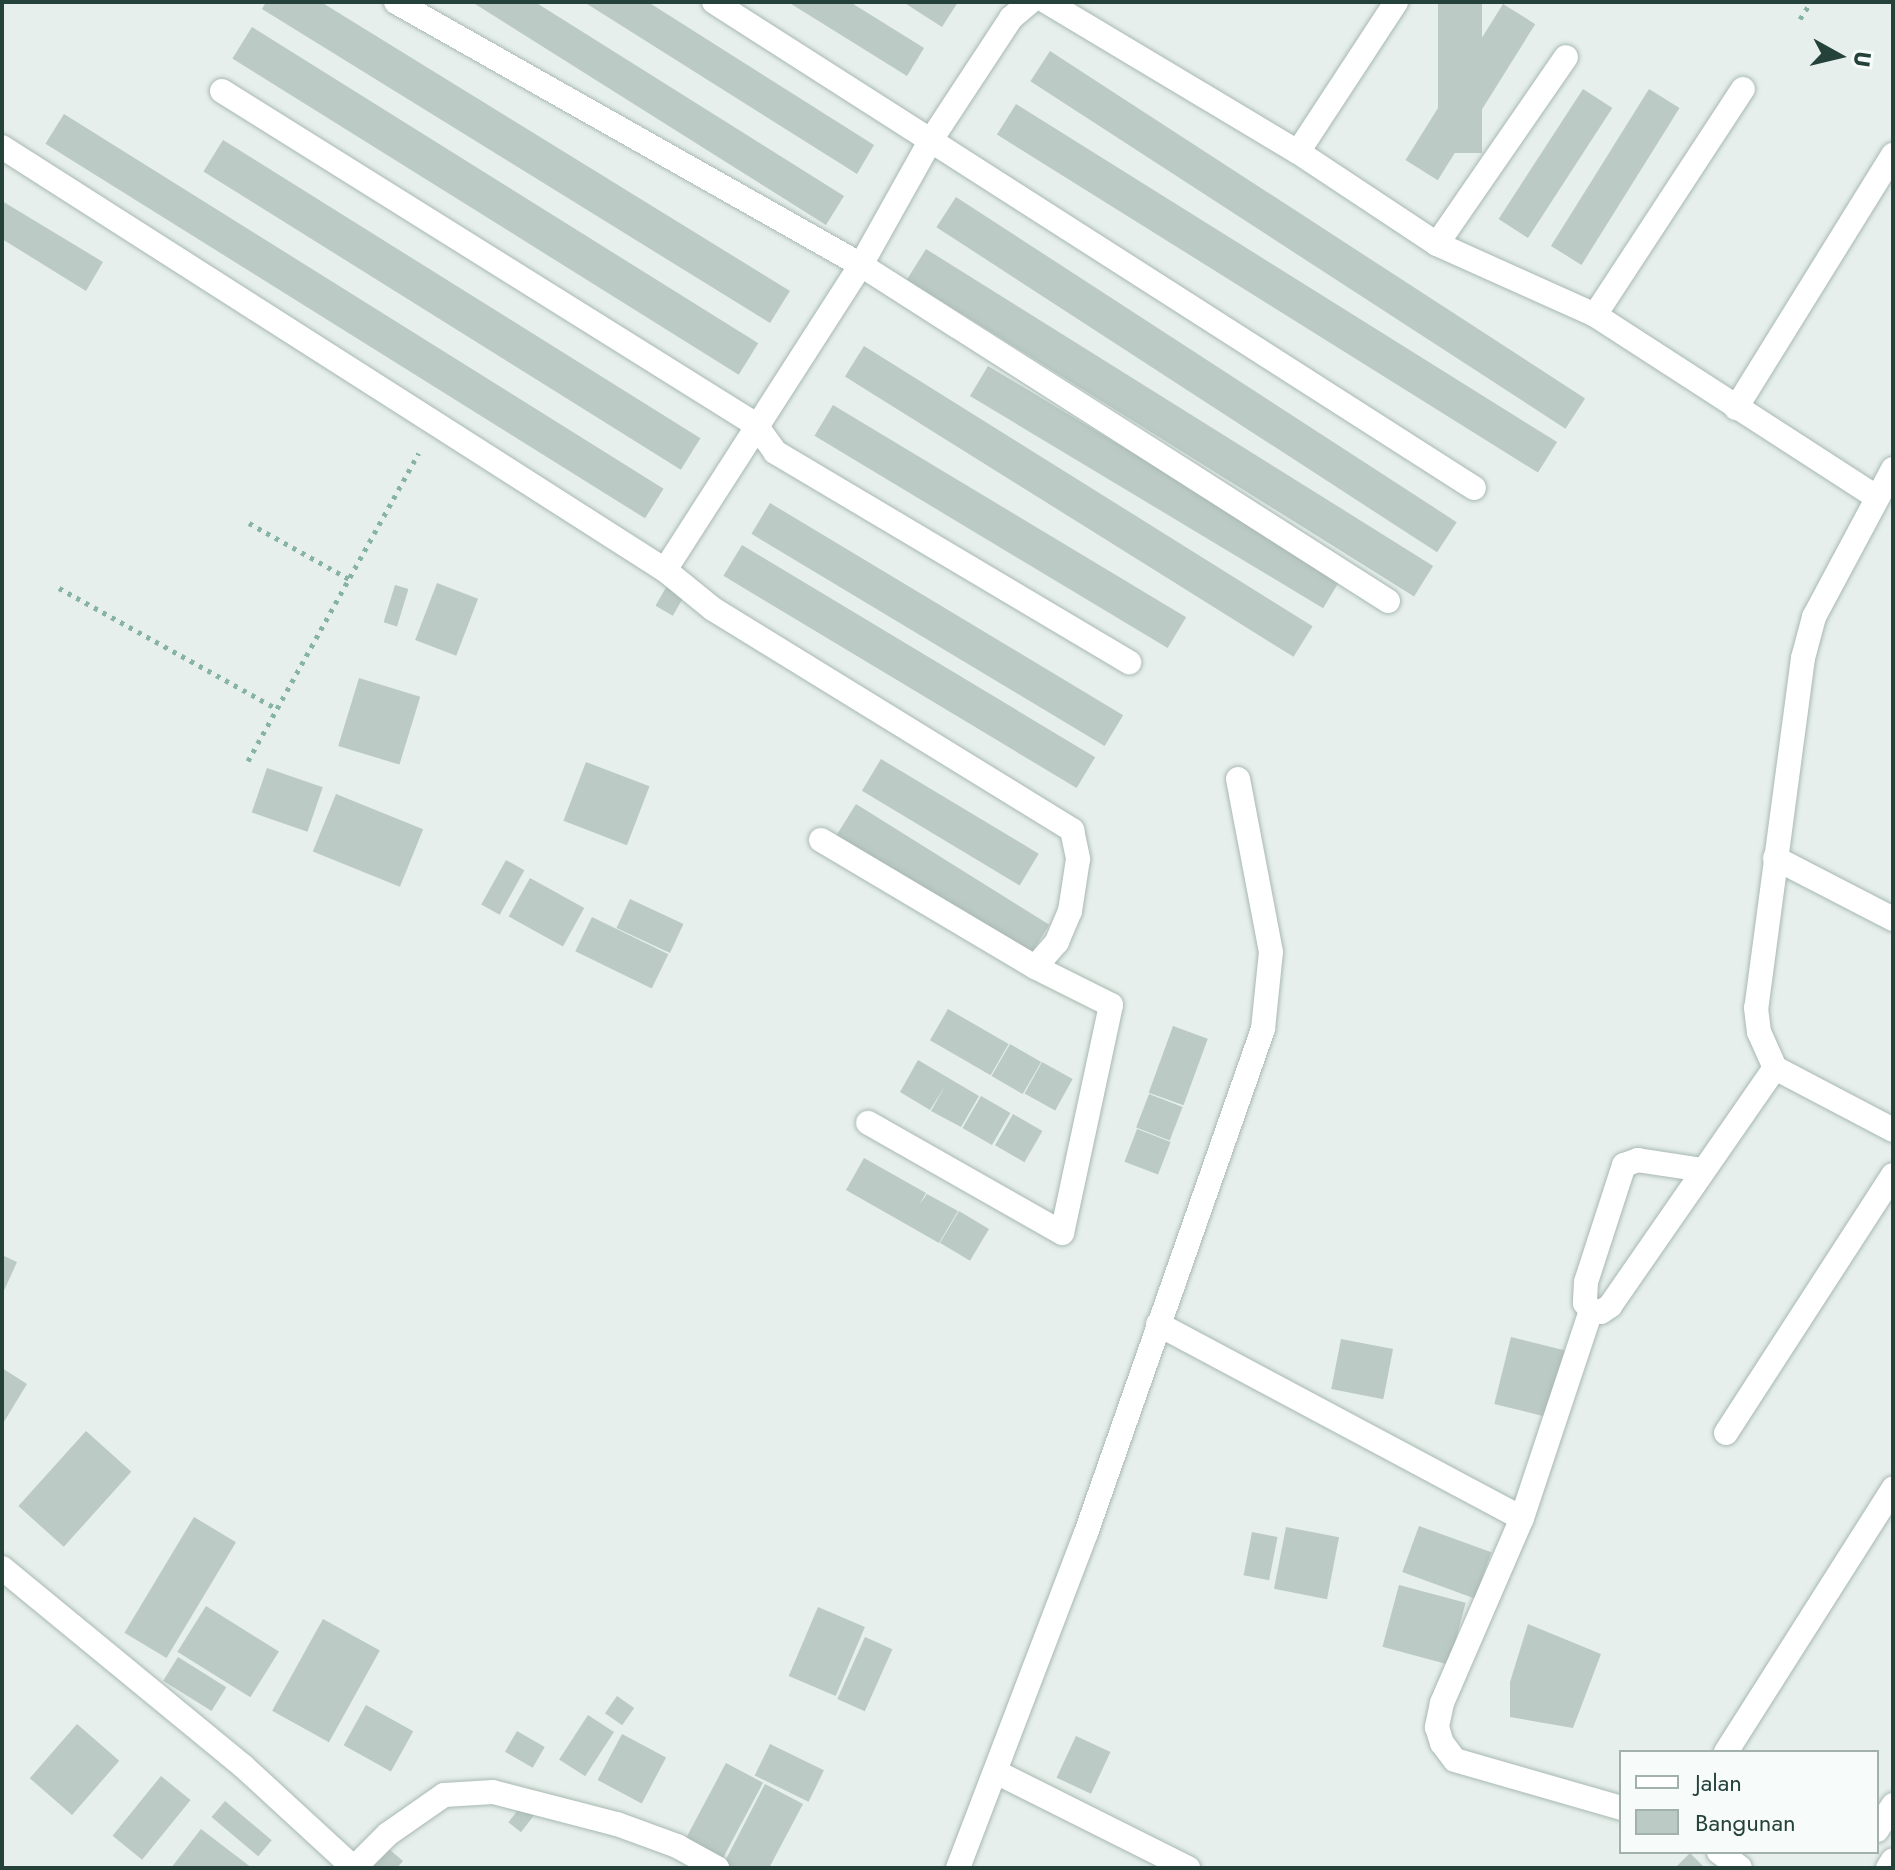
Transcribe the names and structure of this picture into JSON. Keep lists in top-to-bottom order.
{
  "legend": ["Jalan", "Bangunan"],
  "north": "right"
}
